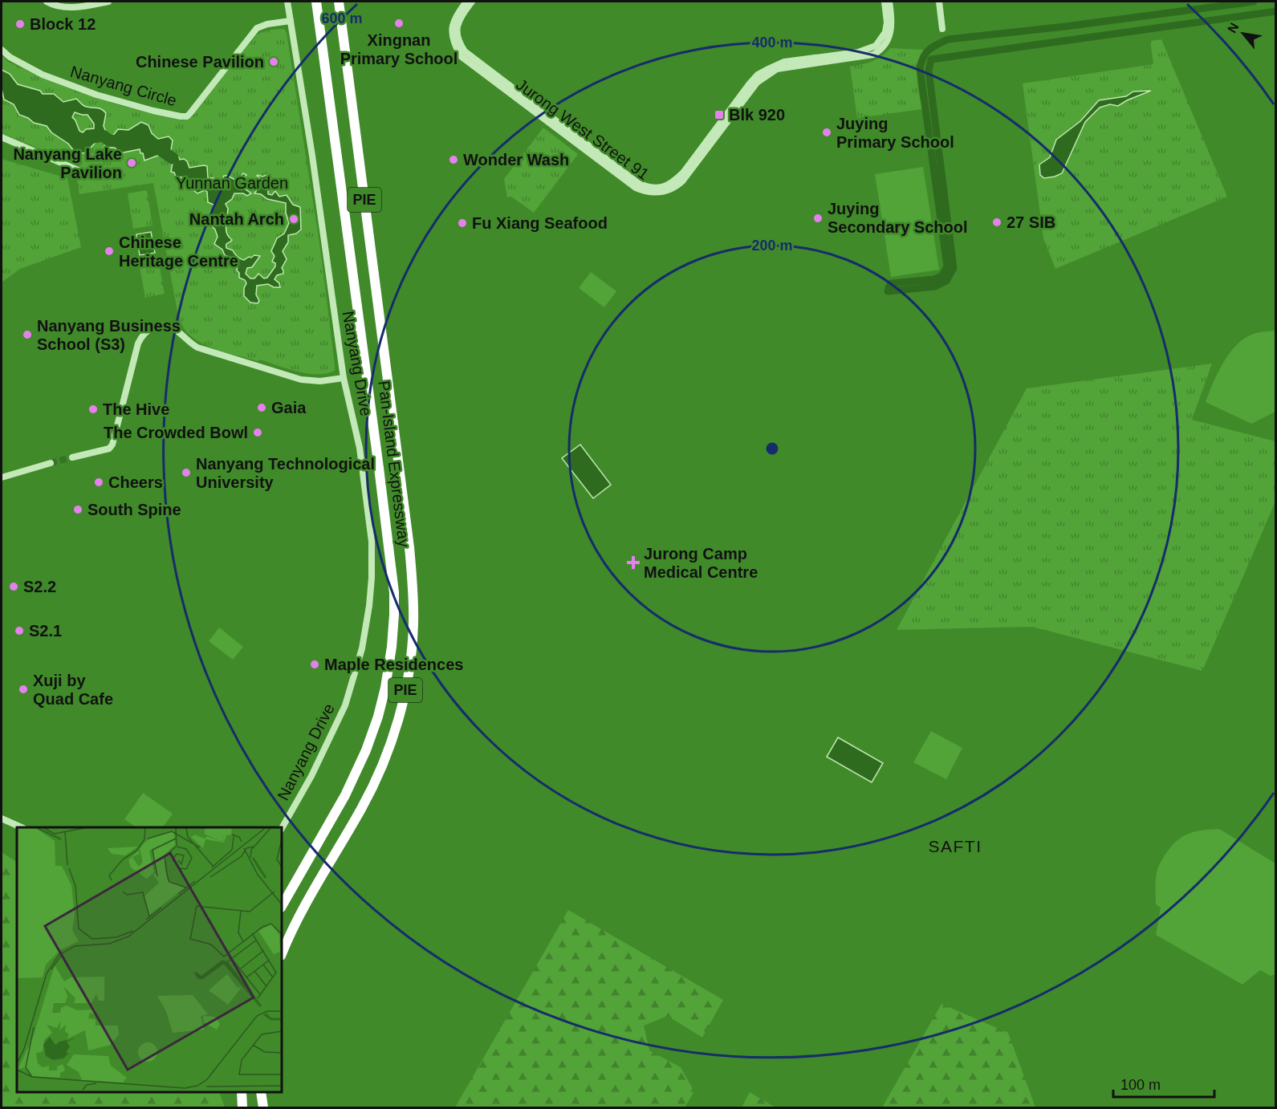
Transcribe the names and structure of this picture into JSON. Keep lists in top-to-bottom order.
{
  "streets": {
    "highway": ["PIE", "Pan-Island Expressway"],
    "street": ["Nanyang Circle", "Jurong West Street 91", "Nanyang Drive"]
  },
  "crossings": [
    ["Nanyang Circle", "Nanyang Drive"]
  ],
  "districts": ["SAFTI"],
  "parks": ["Yunnan Garden"],
  "places": {
    "other": [
      "Xingnan Primary School",
      "Block 12",
      "Chinese Pavilion",
      "Juying Primary School",
      "Wonder Wash",
      "Nanyang Lake Pavilion",
      "Juying Secondary School",
      "Nantah Arch",
      "27 SIB",
      "Fu Xiang Seafood",
      "Chinese Heritage Centre",
      "Nanyang Business School (S3)",
      "Gaia",
      "The Hive",
      "The Crowded Bowl",
      "Nanyang Technological University",
      "Cheers",
      "South Spine",
      "S2.2",
      "S2.1",
      "Maple Residences",
      "Xuji by Quad Cafe"
    ],
    "transit": ["Blk 920"],
    "health": ["Jurong Camp Medical Centre"]
  },
  "scale_bar": "100 m",
  "north": "top left",
  "rings": ["600 m", "400 m", "200 m"]
}
